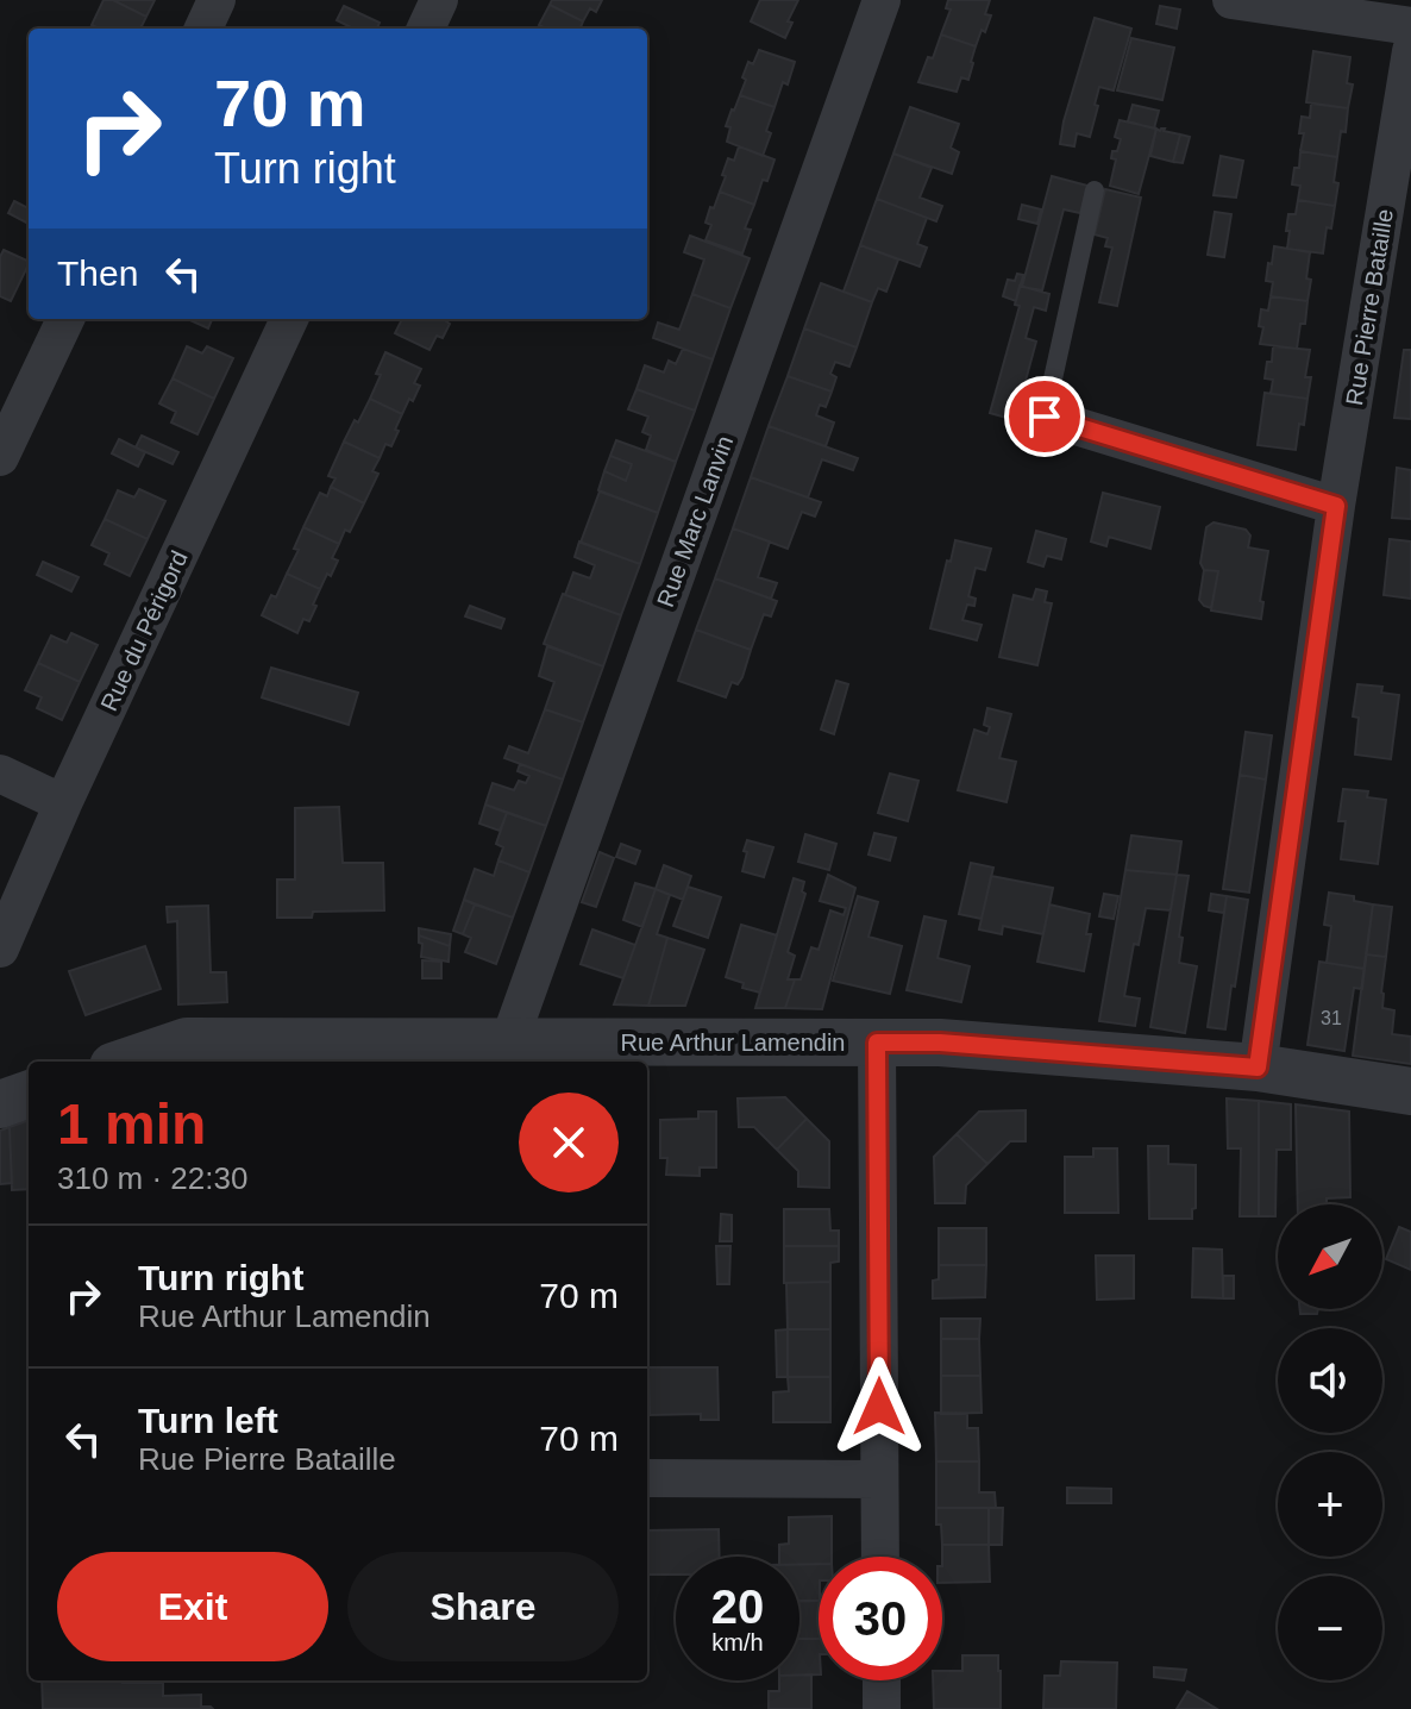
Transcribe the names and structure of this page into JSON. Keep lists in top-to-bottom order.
{
  "streets": {
    "street": [
      "Rue Pierre Bataille",
      "Rue Marc Lanvin",
      "Rue du Périgord",
      "Rue Arthur Lamendin"
    ]
  },
  "crossings": [
    ["Rue Pierre Bataille", "Rue Arthur Lamendin"],
    ["Rue Marc Lanvin", "Rue Arthur Lamendin"]
  ],
  "house_numbers": ["31"],
  "north": "bottom left",
  "page": {
    "turn": ["70 m", "Turn right"],
    "then": "Then",
    "heading": ["1 min", "310 m · 22:30"],
    "map_buttons": ["+", "−"],
    "list": [
      {
        "name": "Turn right",
        "note": "Rue Arthur Lamendin",
        "value": "70 m"
      },
      {
        "name": "Turn left",
        "note": "Rue Pierre Bataille",
        "value": "70 m"
      }
    ],
    "buttons": ["Exit", "Share"],
    "speed": "20 km/h",
    "limit": "30"
  }
}
